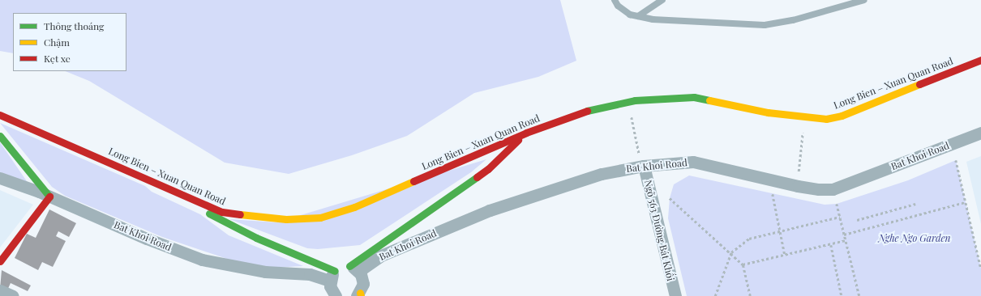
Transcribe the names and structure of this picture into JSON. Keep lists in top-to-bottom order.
{
  "streets": {
    "main road": ["Long Bien – Xuan Quan Road"],
    "street": ["Bat Khoi Road", "Ngõ 563 Đường Bát Khối"]
  },
  "crossings": [
    ["Bat Khoi Road", "Ngõ 563 Đường Bát Khối"]
  ],
  "parks": ["Nghe Ngo Garden"],
  "legend": ["Thông thoáng", "Chậm", "Kẹt xe"]
}
